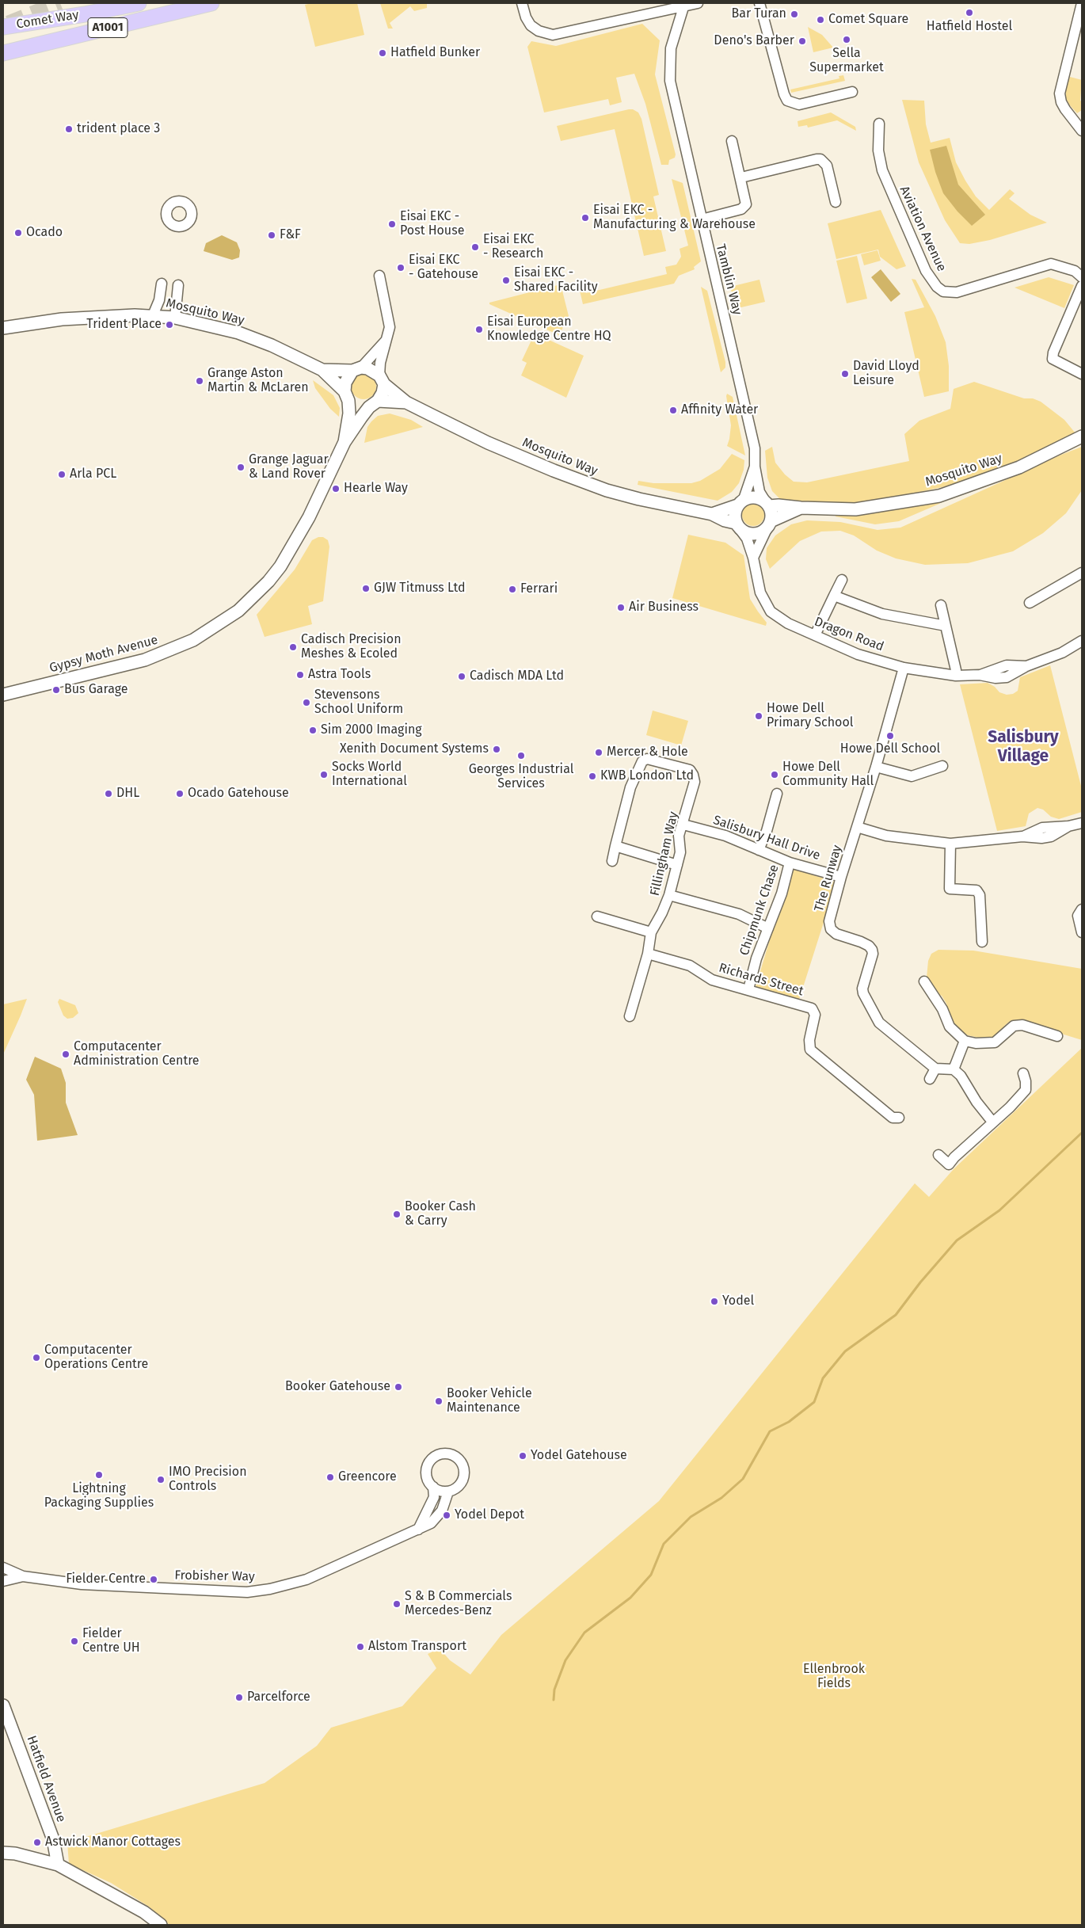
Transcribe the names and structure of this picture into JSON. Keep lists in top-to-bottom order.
{
  "streets": {
    "main road": ["Comet Way", "A1001"],
    "street": [
      "Aviation Avenue",
      "Tamblin Way",
      "Mosquito Way",
      "Dragon Road",
      "Gypsy Moth Avenue",
      "Salisbury Hall Drive",
      "Fillingham Way",
      "The Runway",
      "Chipmunk Chase",
      "Richards Street",
      "Frobisher Way",
      "Hatfield Avenue"
    ]
  },
  "crossings": [
    ["Tamblin Way", "Mosquito Way"],
    ["Tamblin Way", "Dragon Road"],
    ["Mosquito Way", "Dragon Road"],
    ["Mosquito Way", "Gypsy Moth Avenue"],
    ["Dragon Road", "The Runway"],
    ["Salisbury Hall Drive", "Fillingham Way"],
    ["Salisbury Hall Drive", "The Runway"],
    ["Salisbury Hall Drive", "Chipmunk Chase"],
    ["Fillingham Way", "Richards Street"],
    ["Chipmunk Chase", "Richards Street"]
  ],
  "districts": ["Salisbury Village"],
  "parks": ["Ellenbrook Fields"],
  "places": [
    "Hatfield Hostel",
    "Bar Turan",
    "Comet Square",
    "Sella Supermarket",
    "Deno's Barber",
    "Hatfield Bunker",
    "trident place 3",
    "Eisai EKC - Manufacturing & Warehouse",
    "Eisai EKC - Post House",
    "Ocado",
    "F&F",
    "Eisai EKC - Research",
    "Eisai EKC - Gatehouse",
    "Eisai EKC - Shared Facility",
    "Trident Place",
    "Eisai European Knowledge Centre HQ",
    "David Lloyd Leisure",
    "Grange Aston Martin & McLaren",
    "Affinity Water",
    "Grange Jaguar & Land Rover",
    "Arla PCL",
    "Hearle Way",
    "GJW Titmuss Ltd",
    "Ferrari",
    "Air Business",
    "Cadisch Precision Meshes & Ecoled",
    "Astra Tools",
    "Cadisch MDA Ltd",
    "Bus Garage",
    "Stevensons School Uniform",
    "Howe Dell Primary School",
    "Sim 2000 Imaging",
    "Howe Dell School",
    "Xenith Document Systems",
    "Mercer & Hole",
    "Georges Industrial Services",
    "Socks World International",
    "Howe Dell Community Hall",
    "KWB London Ltd",
    "DHL",
    "Ocado Gatehouse",
    "Computacenter Administration Centre",
    "Booker Cash & Carry",
    "Yodel",
    "Computacenter Operations Centre",
    "Booker Gatehouse",
    "Booker Vehicle Maintenance",
    "Yodel Gatehouse",
    "Lightning Packaging Supplies",
    "Greencore",
    "IMO Precision Controls",
    "Yodel Depot",
    "Fielder Centre",
    "S & B Commercials Mercedes-Benz",
    "Fielder Centre UH",
    "Alstom Transport",
    "Parcelforce",
    "Astwick Manor Cottages"
  ]
}
